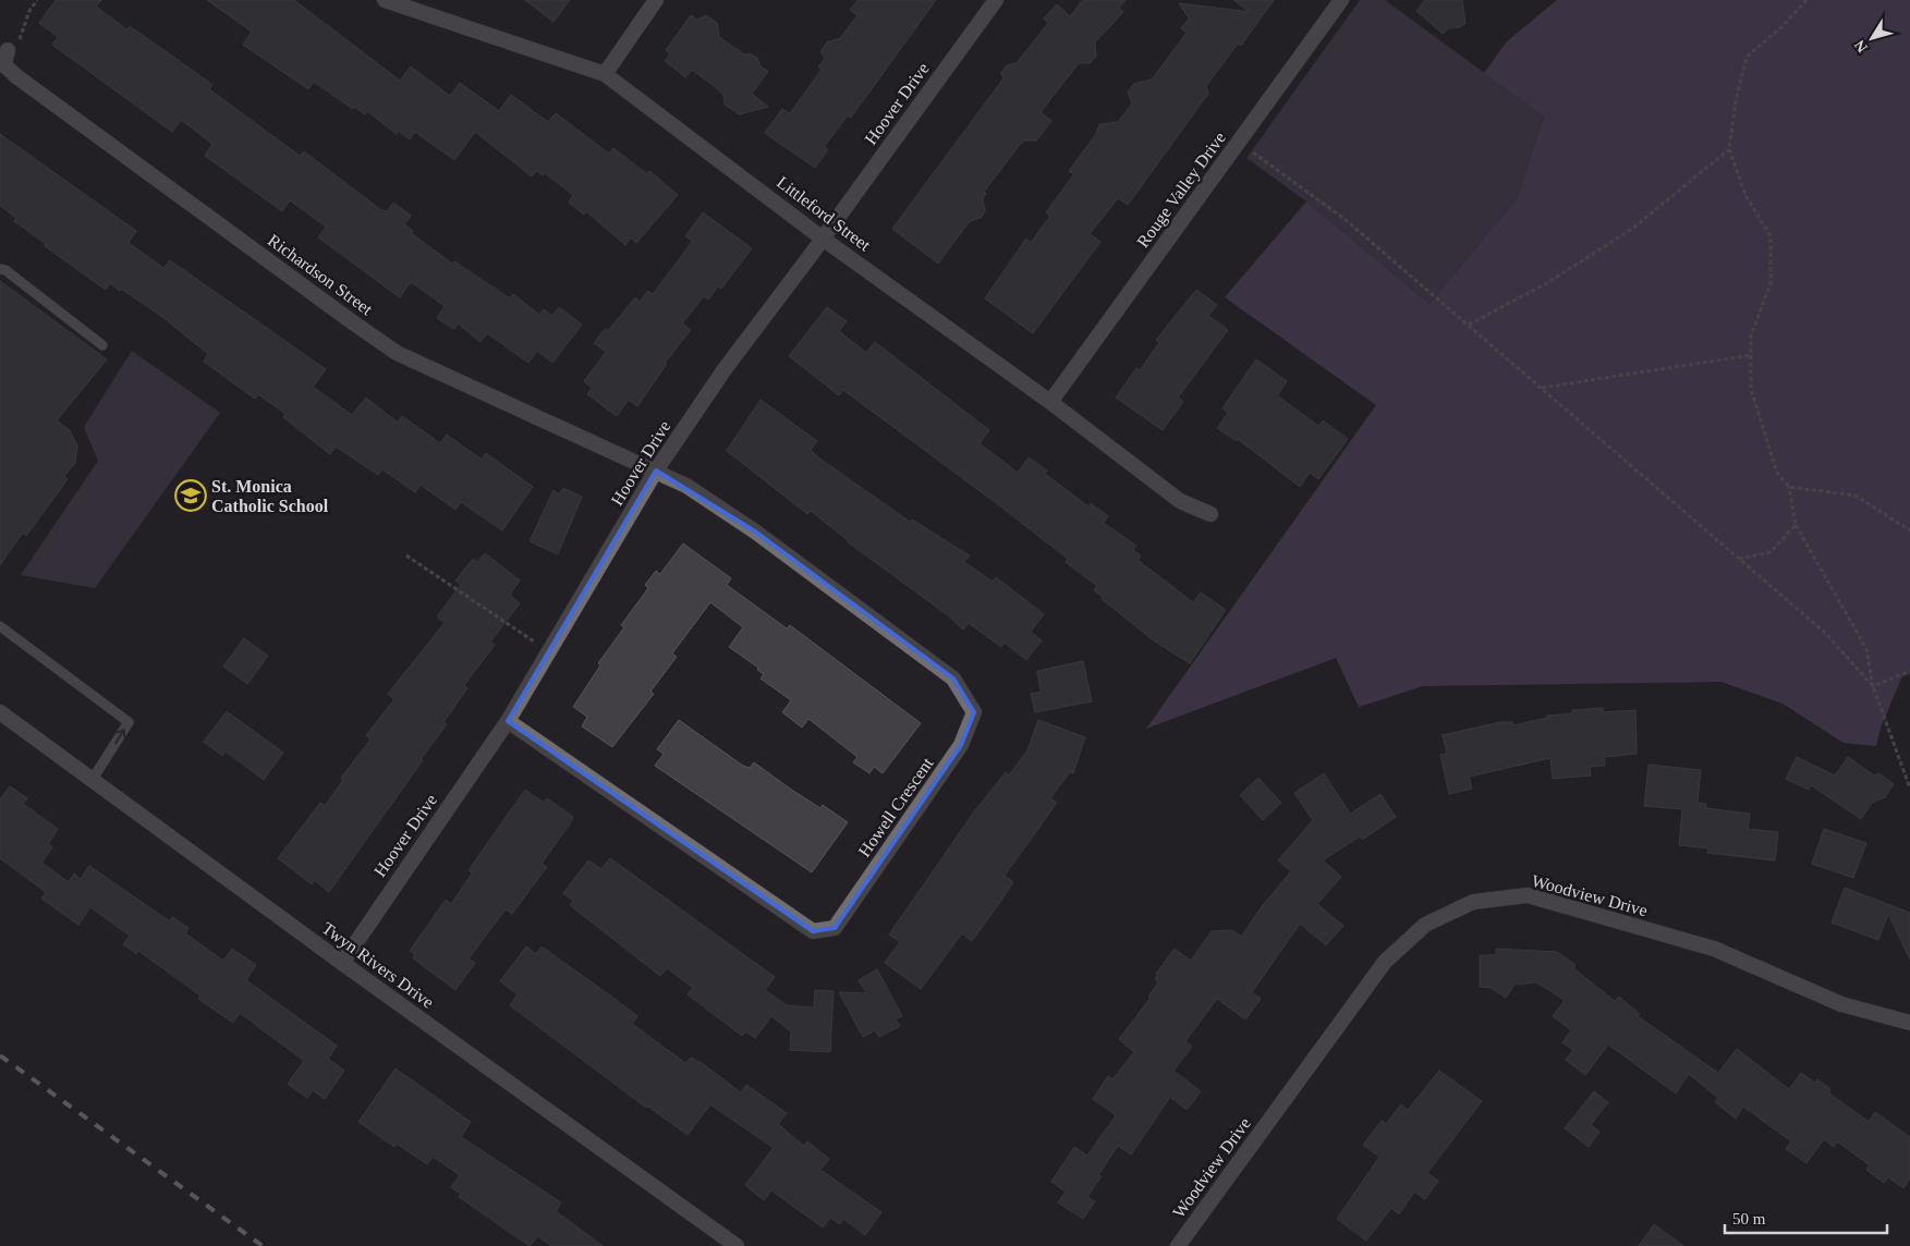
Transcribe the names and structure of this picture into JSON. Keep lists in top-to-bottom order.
{
  "streets": {
    "street": [
      "Hoover Drive",
      "Rouge Valley Drive",
      "Littleford Street",
      "Richardson Street",
      "Howell Crescent",
      "Woodview Drive",
      "Twyn Rivers Drive"
    ]
  },
  "crossings": [
    ["Hoover Drive", "Littleford Street"],
    ["Hoover Drive", "Richardson Street"],
    ["Hoover Drive", "Howell Crescent"],
    ["Hoover Drive", "Twyn Rivers Drive"],
    ["Rouge Valley Drive", "Littleford Street"],
    ["Richardson Street", "Howell Crescent"]
  ],
  "places": {
    "school or university": ["St. Monica Catholic School"]
  },
  "scale_bar": "50 m",
  "north": "bottom left"
}
